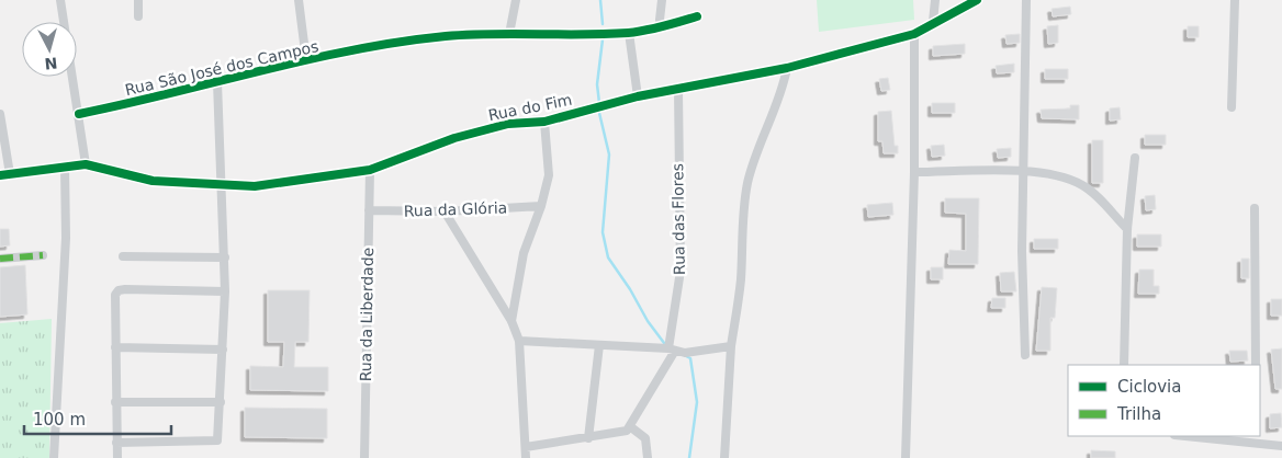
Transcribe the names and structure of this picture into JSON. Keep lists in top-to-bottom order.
{
  "streets": {
    "street": [
      "Rua São José dos Campos",
      "Rua do Fim",
      "Rua da Glória",
      "Rua das Flores",
      "Rua da Liberdade"
    ]
  },
  "crossings": [
    ["Rua do Fim", "Rua das Flores"],
    ["Rua do Fim", "Rua da Liberdade"],
    ["Rua da Glória", "Rua da Liberdade"]
  ],
  "legend": ["Ciclovia", "Trilha"],
  "scale_bar": "100 m",
  "north": "bottom"
}
